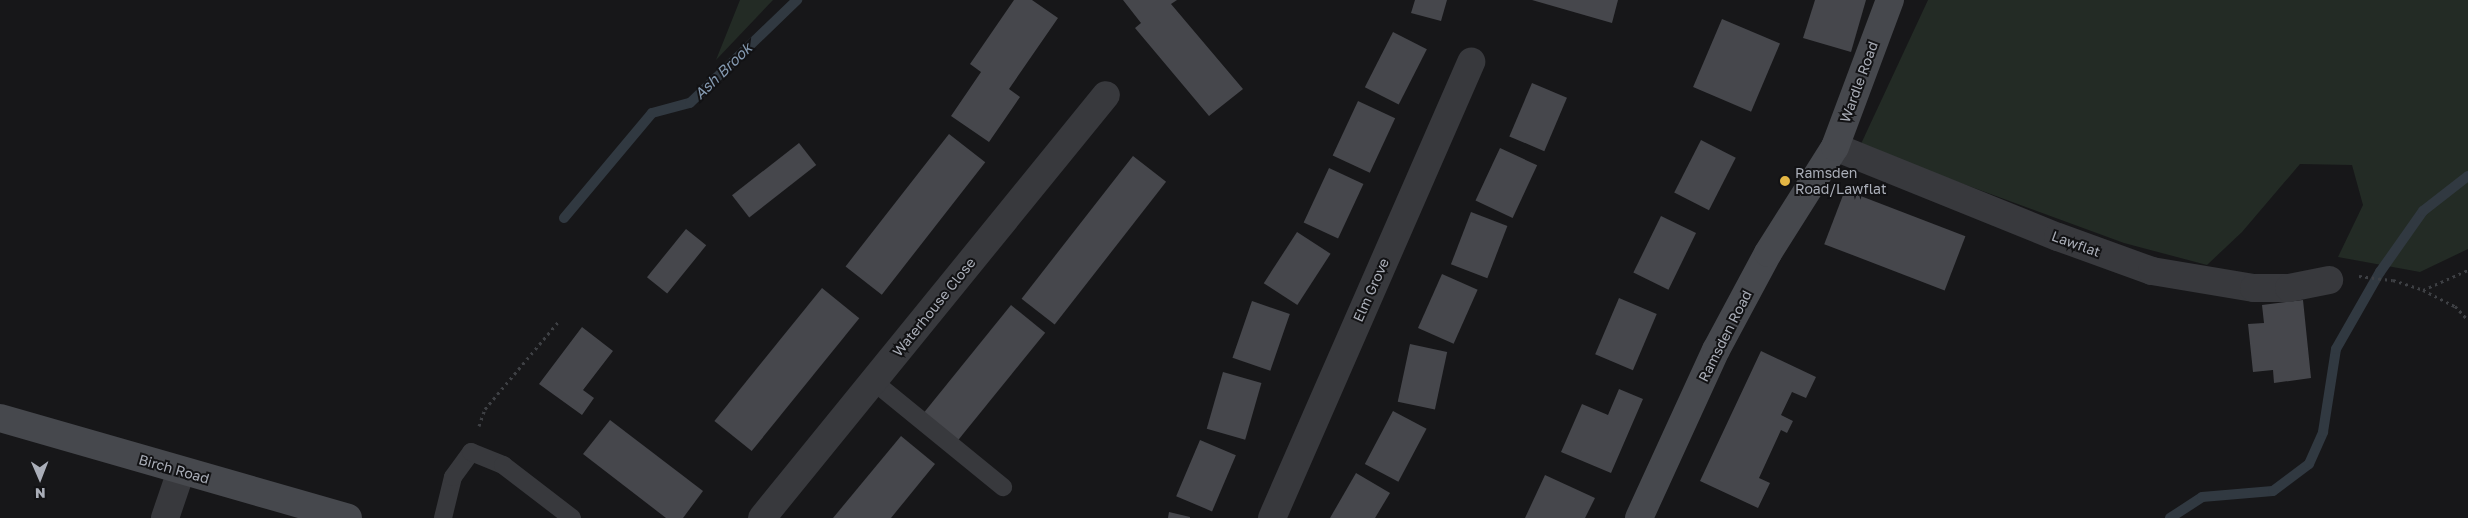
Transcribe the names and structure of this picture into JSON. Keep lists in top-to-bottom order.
{
  "streets": {
    "street": [
      "Wardle Road",
      "Lawflat",
      "Elm Grove",
      "Waterhouse Close",
      "Ramsden Road",
      "Birch Road"
    ]
  },
  "crossings": [
    ["Wardle Road", "Lawflat"],
    ["Wardle Road", "Ramsden Road"],
    ["Lawflat", "Ramsden Road"]
  ],
  "water": ["Ash Brook"],
  "places": ["Ramsden Road/Lawflat"],
  "north": "bottom"
}
